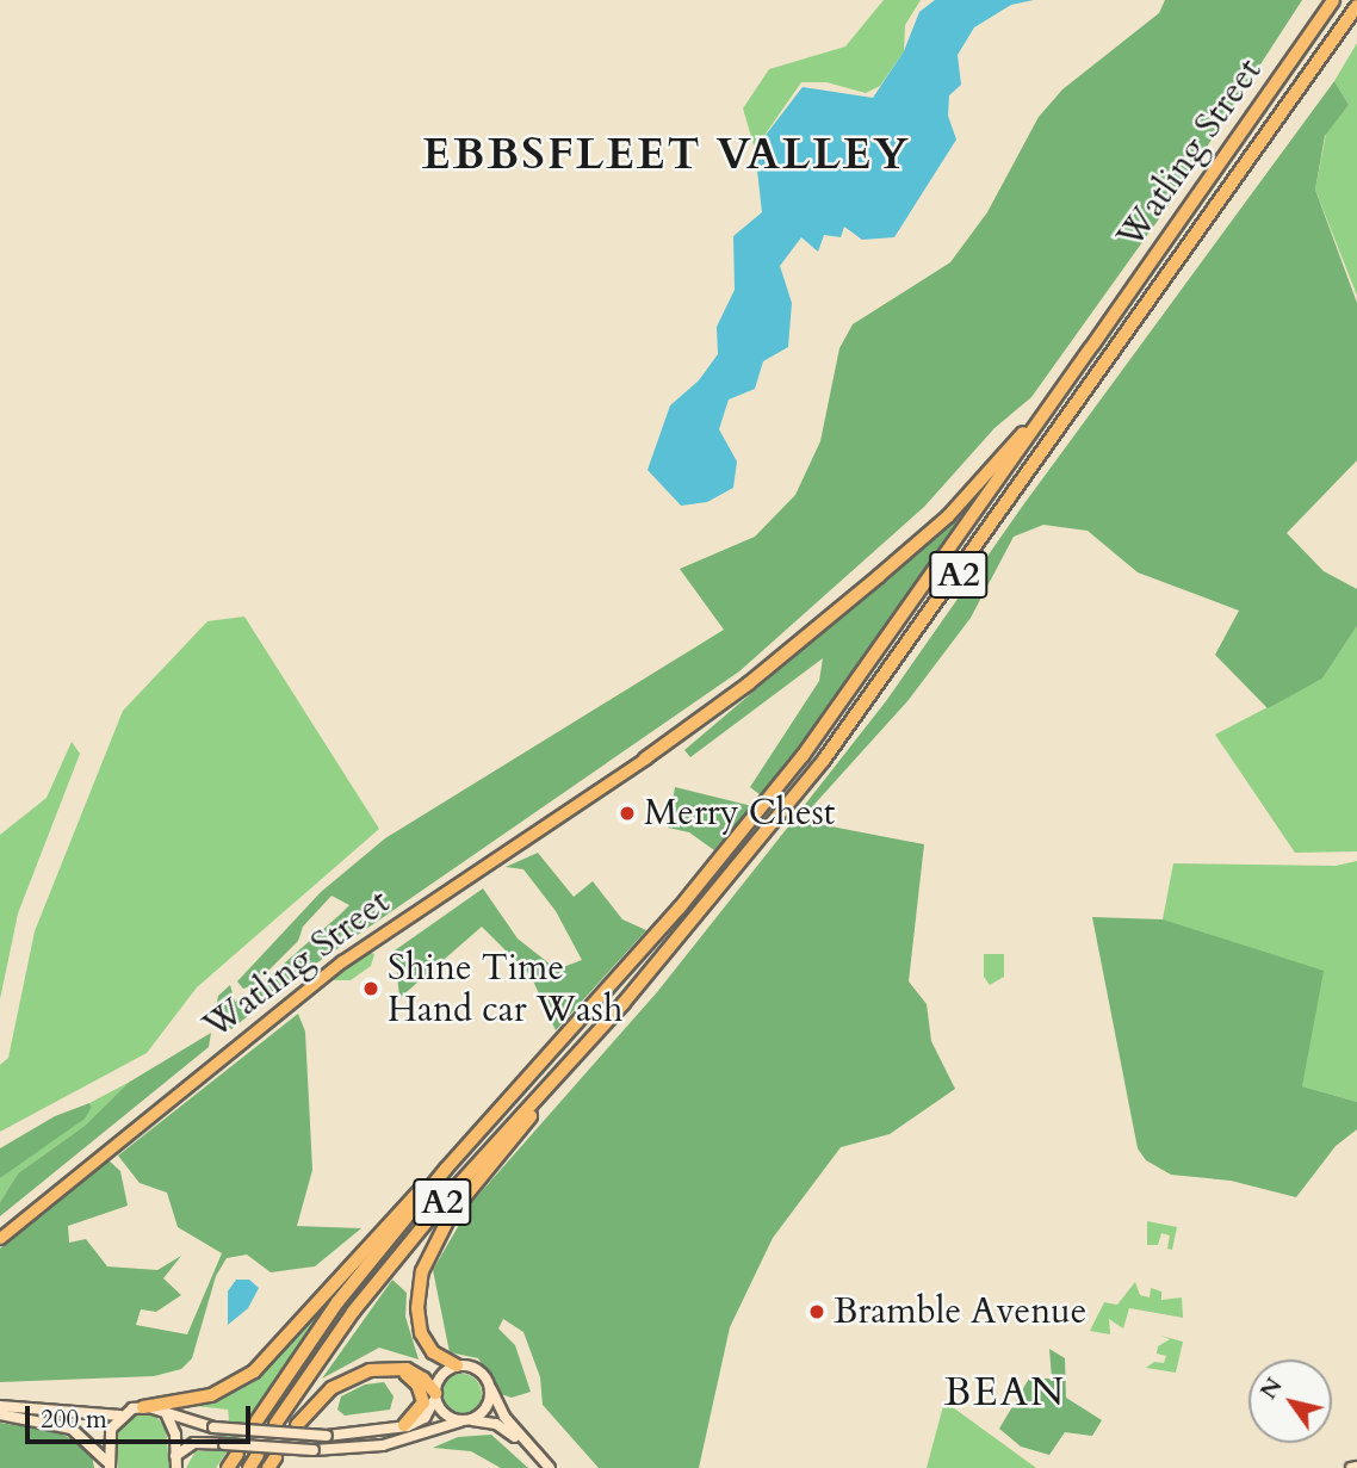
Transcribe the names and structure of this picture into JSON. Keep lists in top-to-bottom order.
{
  "streets": {
    "highway": ["Watling Street", "A2"]
  },
  "crossings": [
    ["Watling Street", "A2"]
  ],
  "districts": ["EBBSFLEET VALLEY", "BEAN"],
  "places": ["Merry Chest", "Shine Time Hand car Wash", "Bramble Avenue"],
  "scale_bar": "200 m",
  "north": "top left"
}
